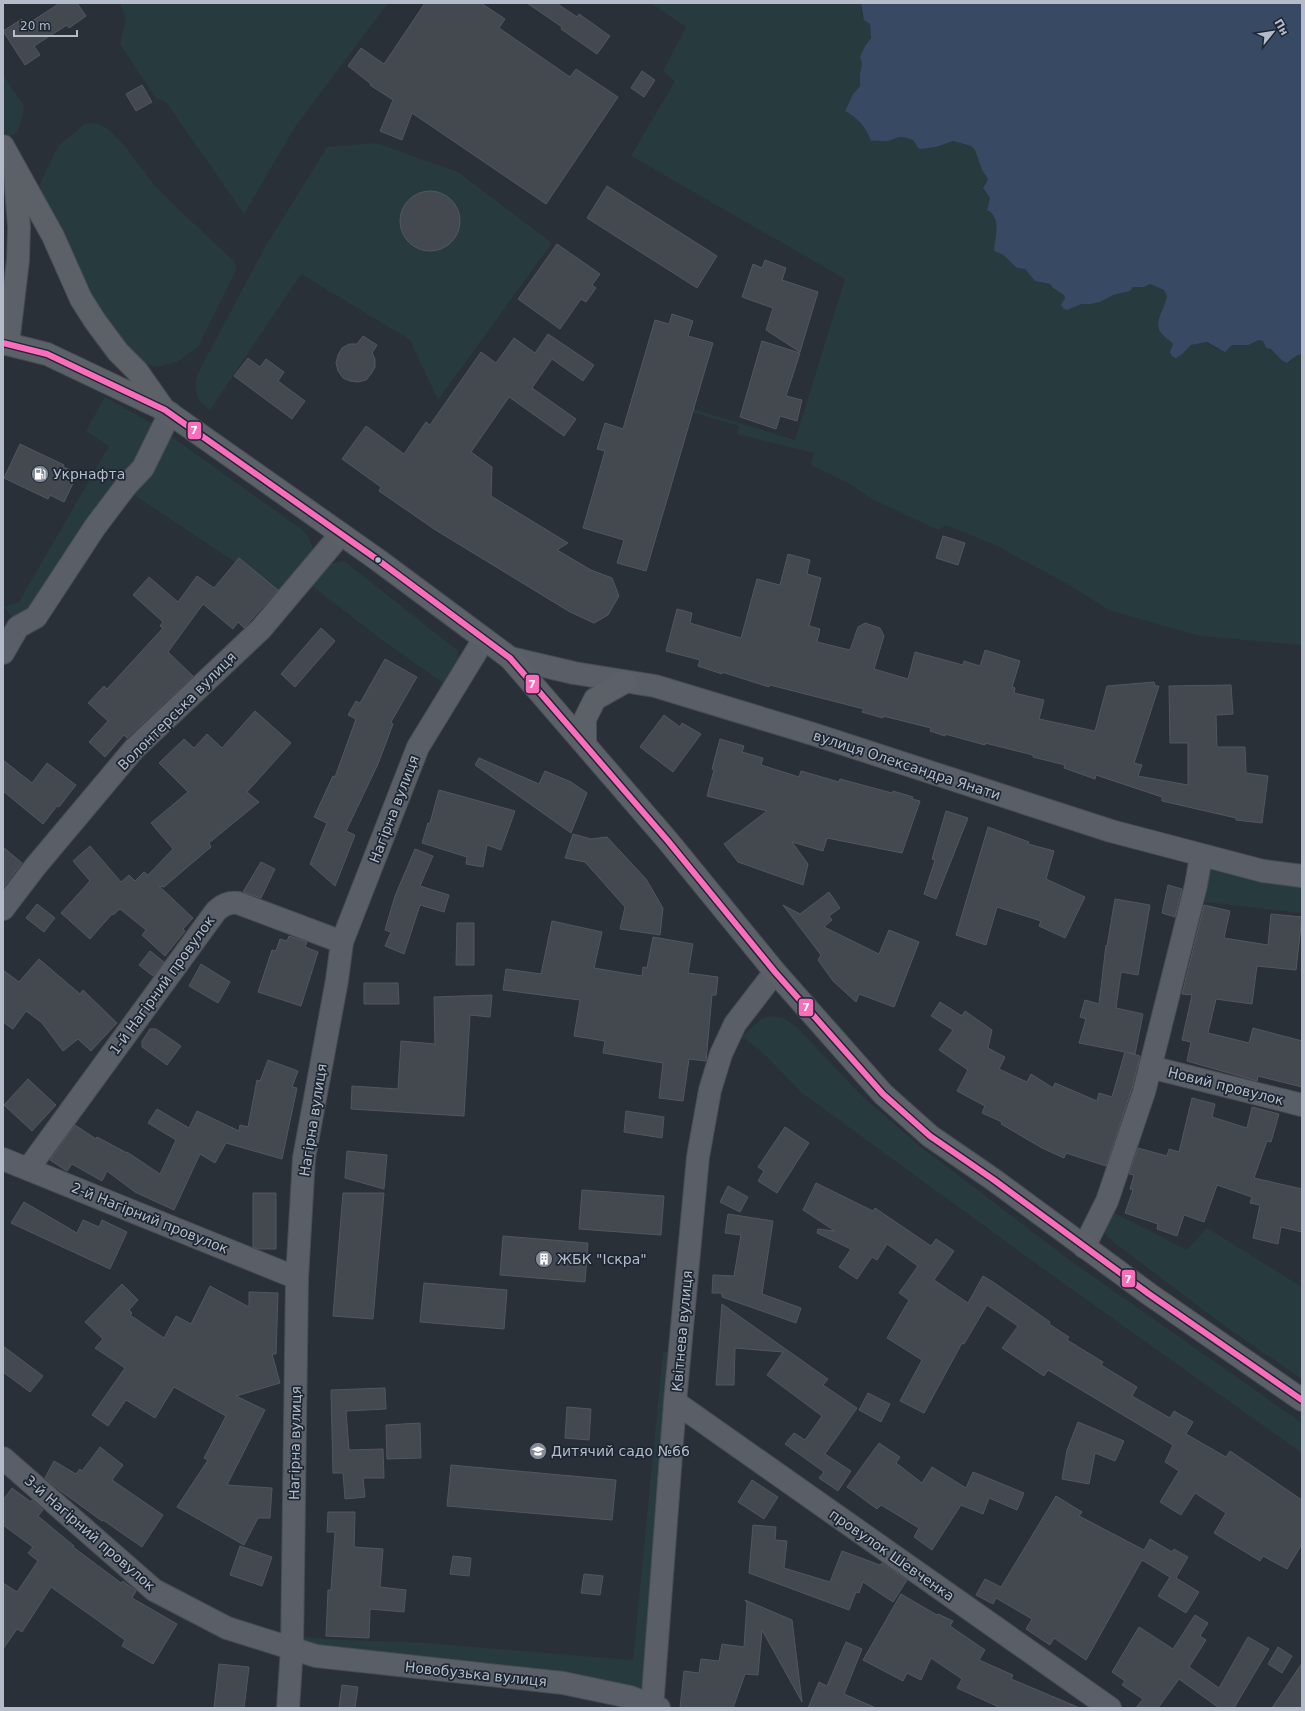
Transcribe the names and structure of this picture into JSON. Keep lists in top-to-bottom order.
{
  "streets": {
    "street": [
      "Волонтерська вулиця",
      "вулиця Олександра Янати",
      "Нагірна вулиця",
      "1-й Нагірний провулок",
      "Новий провулок",
      "2-й Нагірний провулок",
      "Квітнева вулиця",
      "3-й Нагірний провулок",
      "провулок Шевченка",
      "Новобузька вулиця"
    ]
  },
  "crossings": [
    ["Нагірна вулиця", "1-й Нагірний провулок"],
    ["Нагірна вулиця", "2-й Нагірний провулок"],
    ["Нагірна вулиця", "3-й Нагірний провулок"],
    ["Нагірна вулиця", "Новобузька вулиця"],
    ["1-й Нагірний провулок", "2-й Нагірний провулок"],
    ["Квітнева вулиця", "провулок Шевченка"],
    ["Квітнева вулиця", "Новобузька вулиця"],
    ["3-й Нагірний провулок", "Новобузька вулиця"]
  ],
  "places": {
    "fuel station": ["Укрнафта"],
    "building": ["ЖБК \"Іскра\""],
    "school or university": ["Дитячий садо №66"]
  },
  "lines": ["transit line 7"],
  "scale_bar": "20 m",
  "north": "top right"
}
